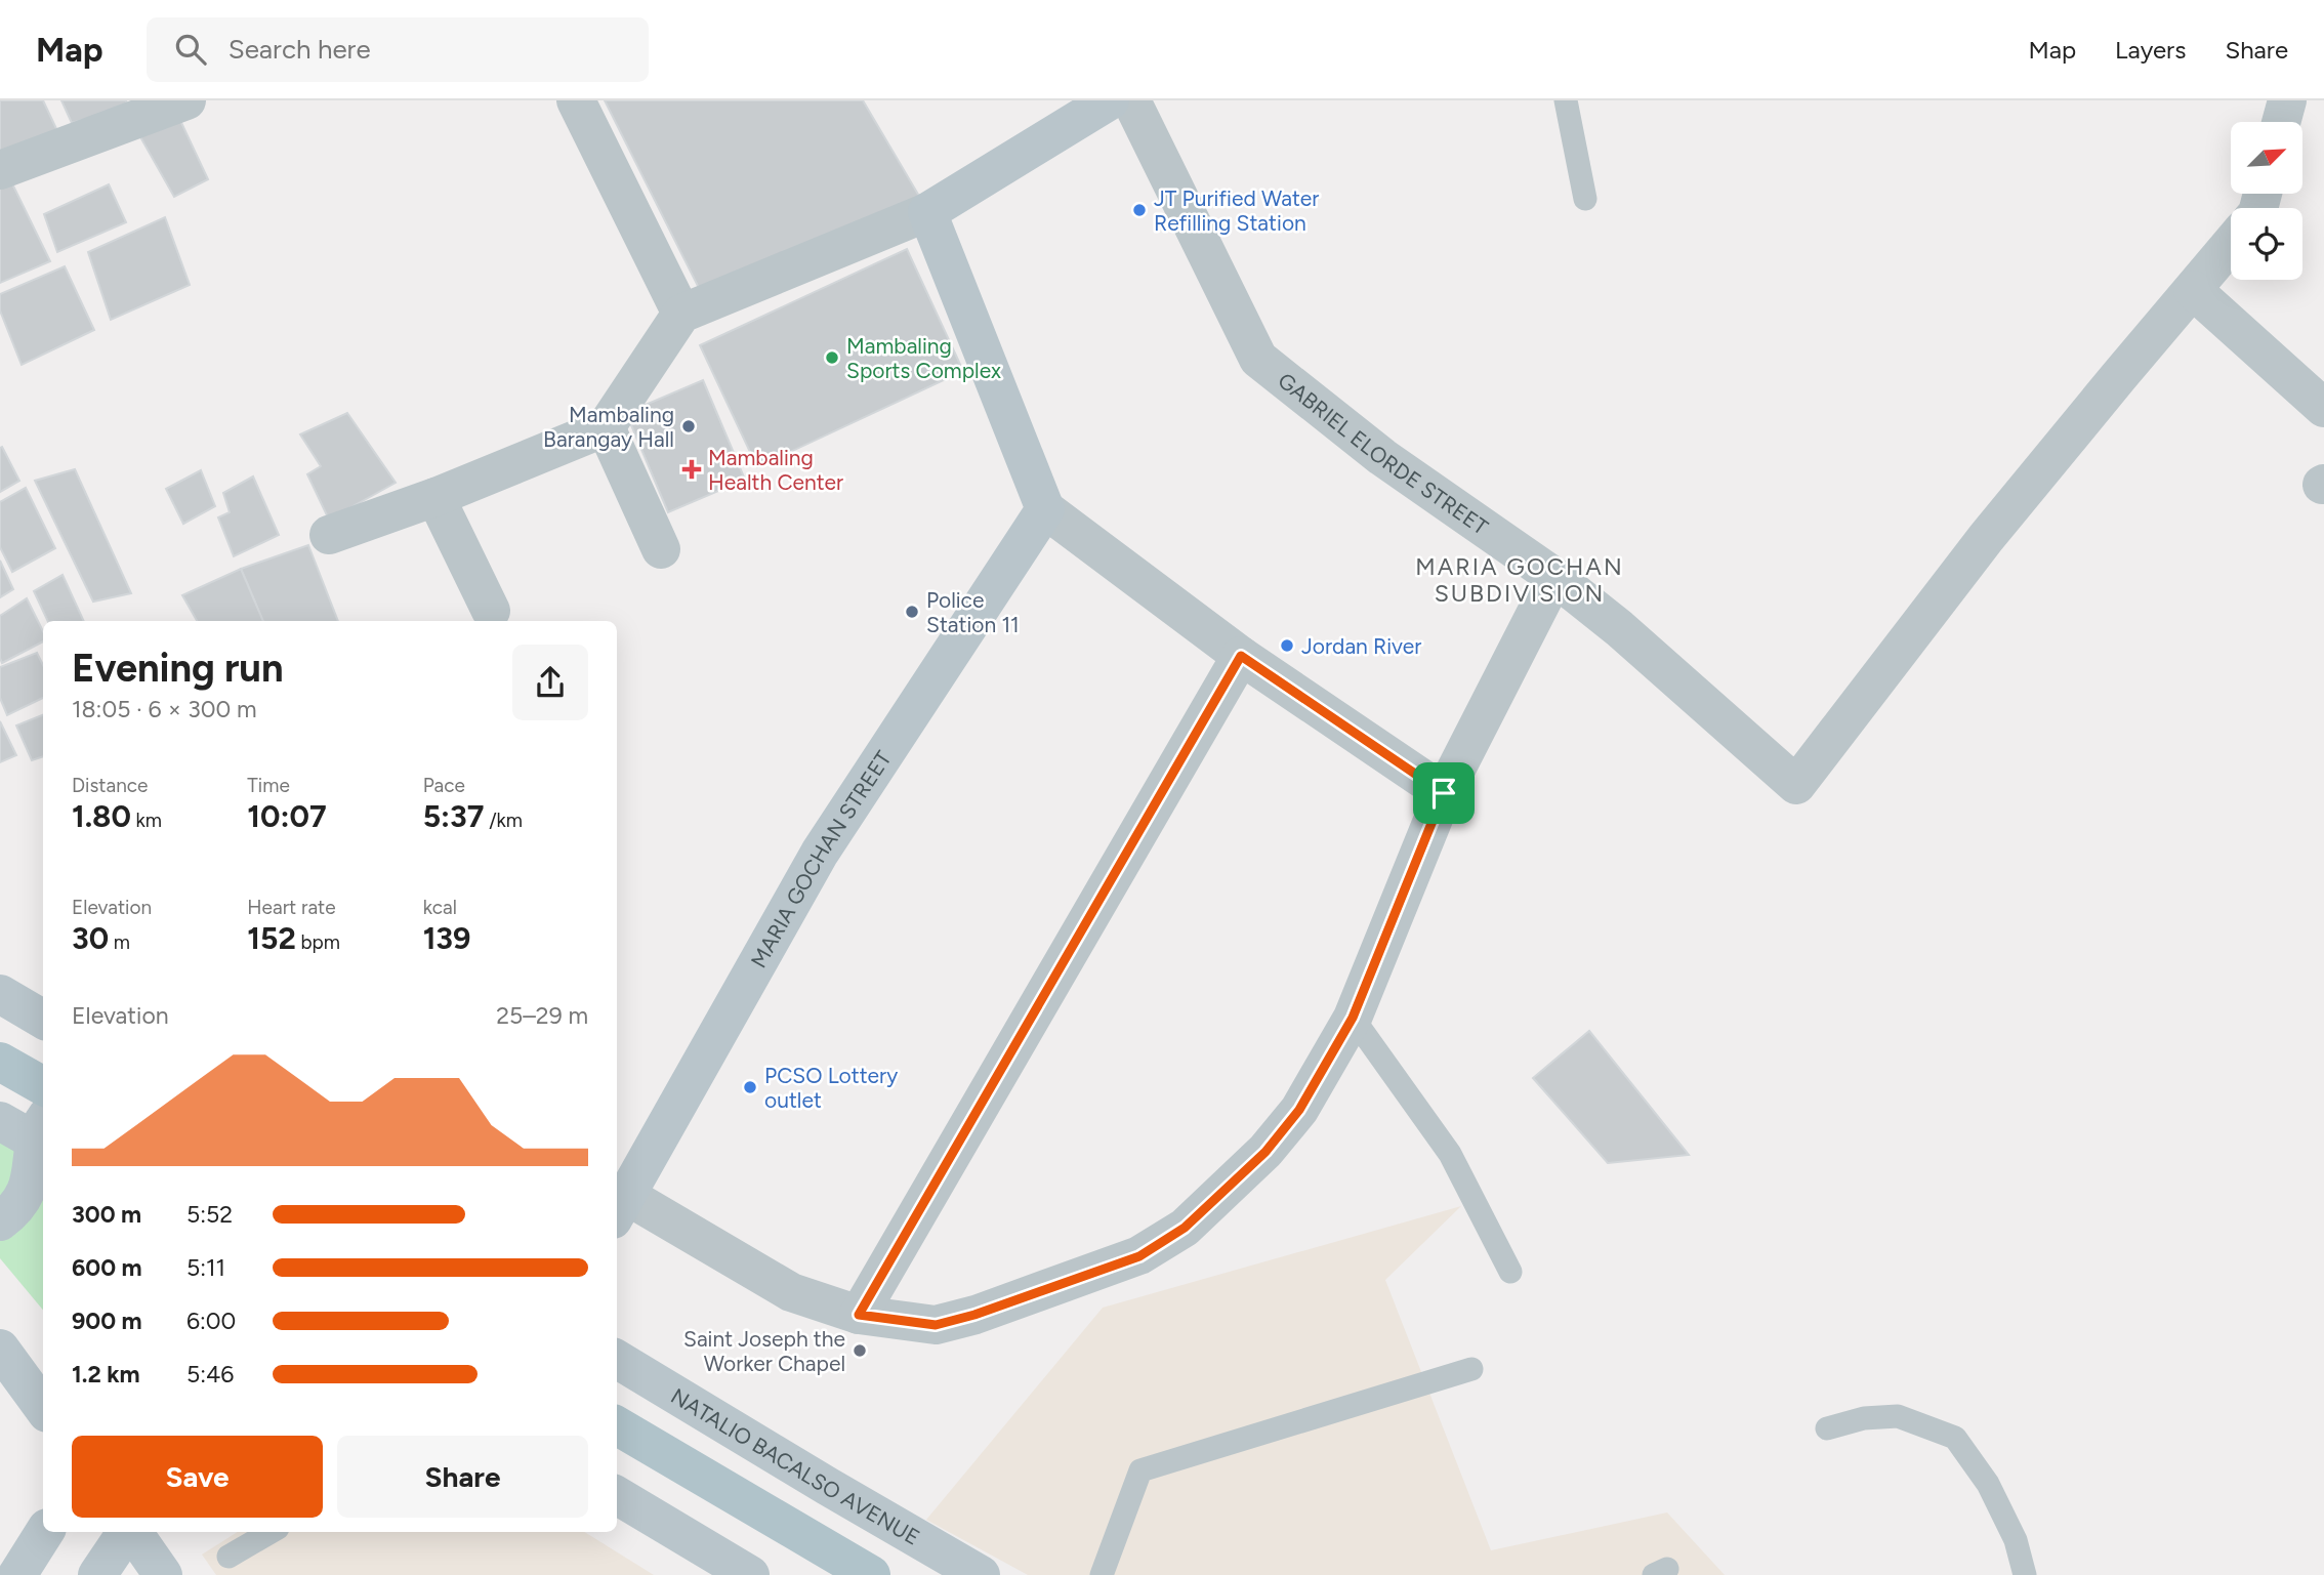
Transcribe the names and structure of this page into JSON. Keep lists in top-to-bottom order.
{
  "streets": {
    "street": ["GABRIEL ELORDE STREET", "MARIA GOCHAN STREET", "NATALIO BACALSO AVENUE"]
  },
  "districts": ["MARIA GOCHAN SUBDIVISION"],
  "places": {
    "other": [
      "JT Purified Water Refilling Station",
      "Mambaling Sports Complex",
      "Mambaling Barangay Hall",
      "Police Station 11",
      "Jordan River",
      "PCSO Lottery outlet",
      "Saint Joseph the Worker Chapel"
    ],
    "health": ["Mambaling Health Center"]
  },
  "north": "top right",
  "page": {
    "header": "Map",
    "search": "Search here",
    "nav": ["Map", "Layers", "Share"],
    "heading": ["Evening run", "18:05 · 6 × 300 m"],
    "stats": [
      ["Distance", "1.80 km"],
      ["Time", "10:07"],
      ["Pace", "5:37 /km"],
      ["Elevation", "30 m"],
      ["Heart rate", "152 bpm"],
      ["kcal", "139"]
    ],
    "chart": ["Elevation", "25–29 m"],
    "list": [
      {
        "name": "300 m",
        "note": "5:52"
      },
      {
        "name": "600 m",
        "note": "5:11"
      },
      {
        "name": "900 m",
        "note": "6:00"
      },
      {
        "name": "1.2 km",
        "note": "5:46"
      }
    ],
    "buttons": ["Save", "Share"]
  }
}
